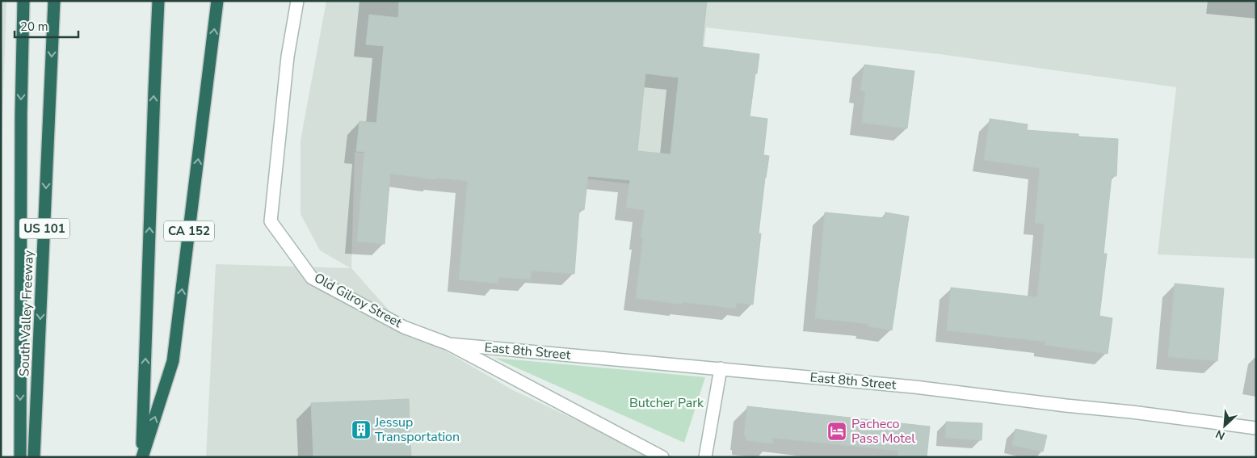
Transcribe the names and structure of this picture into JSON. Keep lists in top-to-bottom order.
{
  "streets": {
    "highway": ["US 101", "CA 152", "South Valley Freeway"],
    "street": ["Old Gilroy Street", "East 8th Street"]
  },
  "crossings": [
    ["Old Gilroy Street", "East 8th Street"]
  ],
  "parks": ["Butcher Park"],
  "places": {
    "building": ["Jessup Transportation"],
    "hotel": ["Pacheco Pass Motel"]
  },
  "scale_bar": "20 m",
  "north": "bottom left"
}
